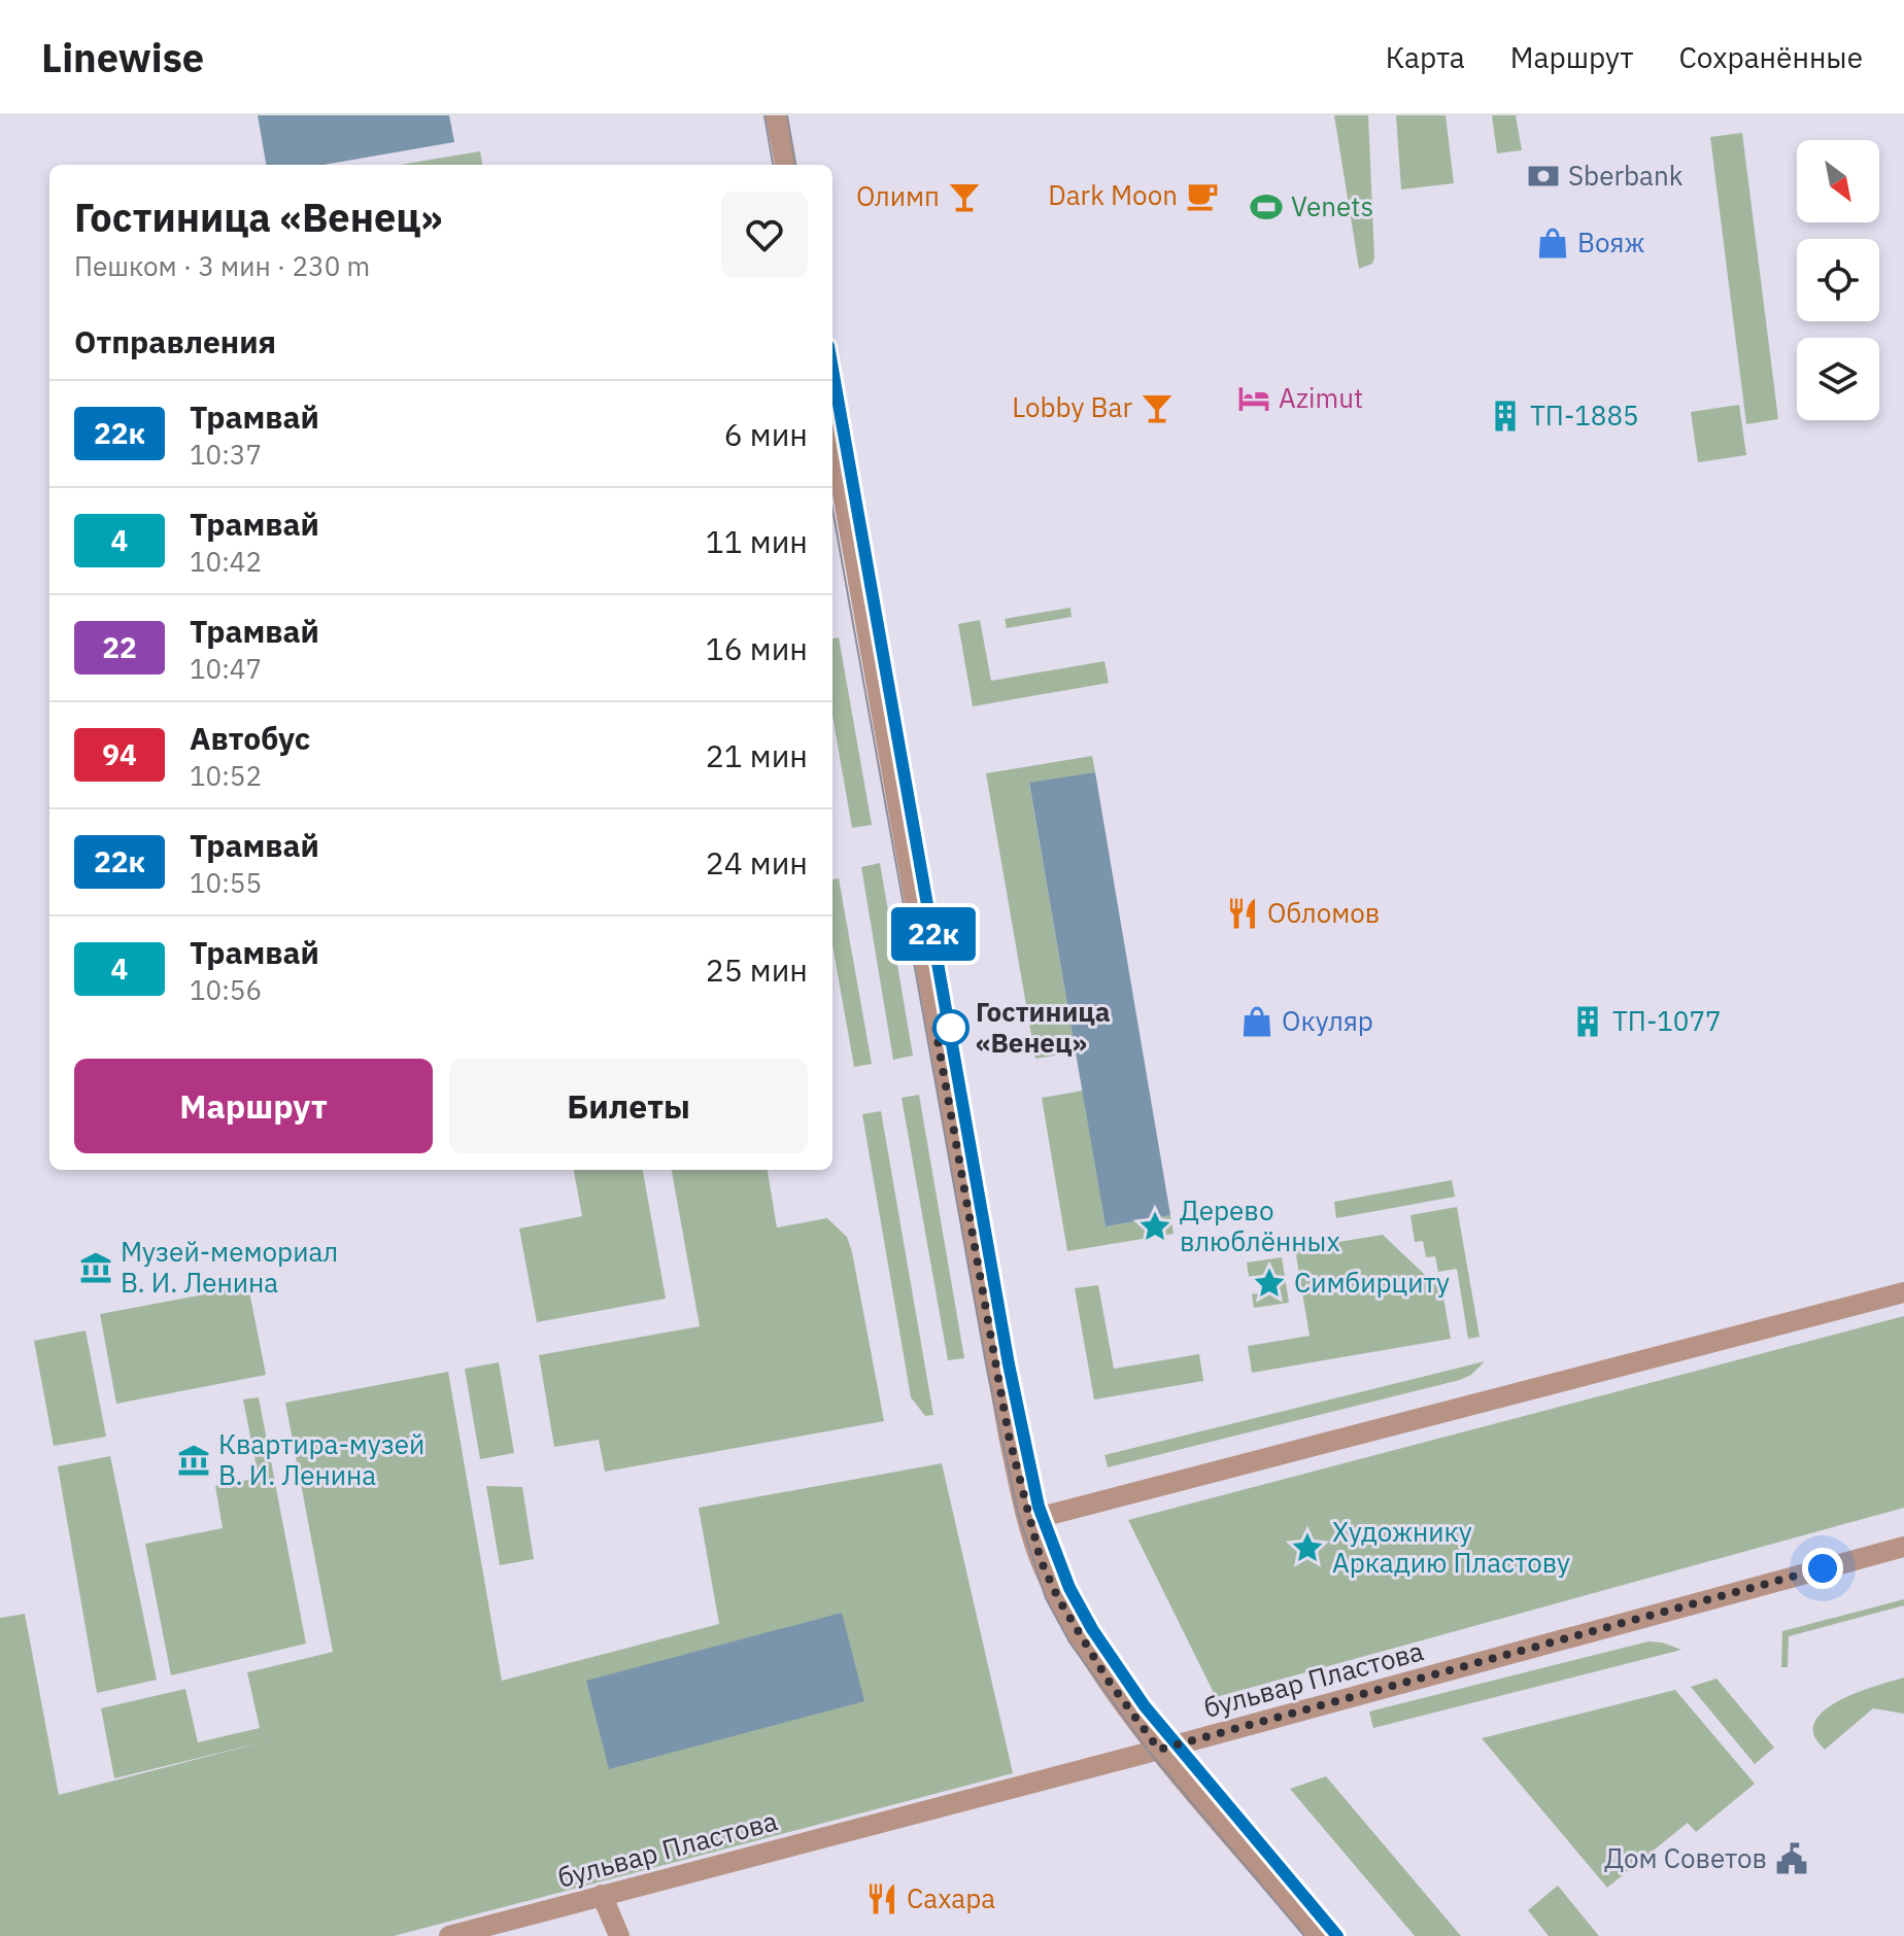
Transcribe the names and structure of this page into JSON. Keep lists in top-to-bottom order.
{
  "streets": {
    "street": ["бульвар Пластова"]
  },
  "places": {
    "bank": ["Sberbank"],
    "cafe": ["Dark Moon"],
    "bar": ["Олимп", "Lobby Bar"],
    "sports": ["Venets"],
    "shop": ["Вояж", "Окуляр"],
    "hotel": ["Azimut"],
    "building": ["ТП-1885", "ТП-1077"],
    "restaurant": ["Обломов", "Сахара"],
    "other": ["Гостиница «Венец»"],
    "place": ["Дерево влюблённых", "Симбирциту", "Художнику Аркадию Пластову"],
    "museum": ["Музей-мемориал В. И. Ленина", "Квартира-музей В. И. Ленина"],
    "public building": ["Дом Советов"]
  },
  "lines": ["tram line 22к"],
  "north": "bottom right",
  "page": {
    "header": "Linewise",
    "nav": ["Карта", "Маршрут", "Сохранённые"],
    "on_map": "22к",
    "heading": [
      ["Гостиница «Венец»", "Пешком · 3 мин · 230 m"],
      "Отправления"
    ],
    "list": [
      {
        "mark": "22к",
        "name": "Трамвай",
        "note": "10:37",
        "value": "6 мин"
      },
      {
        "mark": "4",
        "name": "Трамвай",
        "note": "10:42",
        "value": "11 мин"
      },
      {
        "mark": "22",
        "name": "Трамвай",
        "note": "10:47",
        "value": "16 мин"
      },
      {
        "mark": "94",
        "name": "Автобус",
        "note": "10:52",
        "value": "21 мин"
      },
      {
        "mark": "22к",
        "name": "Трамвай",
        "note": "10:55",
        "value": "24 мин"
      },
      {
        "mark": "4",
        "name": "Трамвай",
        "note": "10:56",
        "value": "25 мин"
      }
    ],
    "buttons": ["Маршрут", "Билеты"]
  }
}
